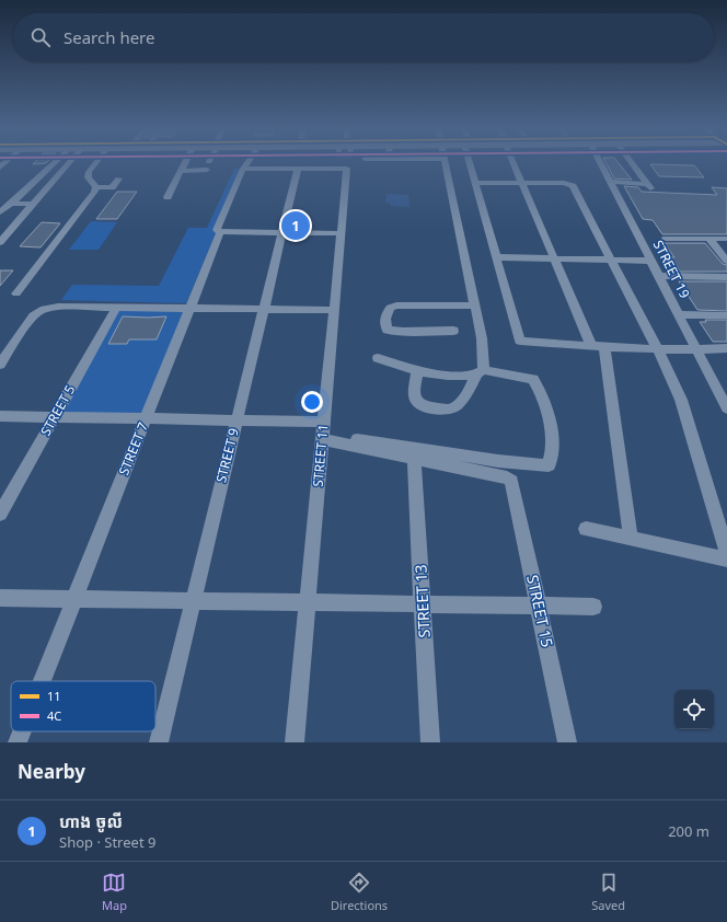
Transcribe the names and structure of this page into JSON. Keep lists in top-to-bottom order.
{
  "streets": {
    "street": [
      "STREET 19",
      "STREET 5",
      "STREET 7",
      "STREET 9",
      "STREET 11",
      "STREET 13",
      "STREET 15"
    ]
  },
  "crossings": [
    ["STREET 9", "STREET 11"],
    ["STREET 13", "STREET 15"]
  ],
  "legend": ["11", "4C"],
  "page": {
    "search": "Search here",
    "pins": "1",
    "heading": "Nearby",
    "list": [
      {
        "mark": "1",
        "name": "ហាង ចូលី",
        "note": "Shop · Street 9",
        "value": "200 m"
      }
    ],
    "nav": ["Map", "Directions", "Saved"]
  }
}
